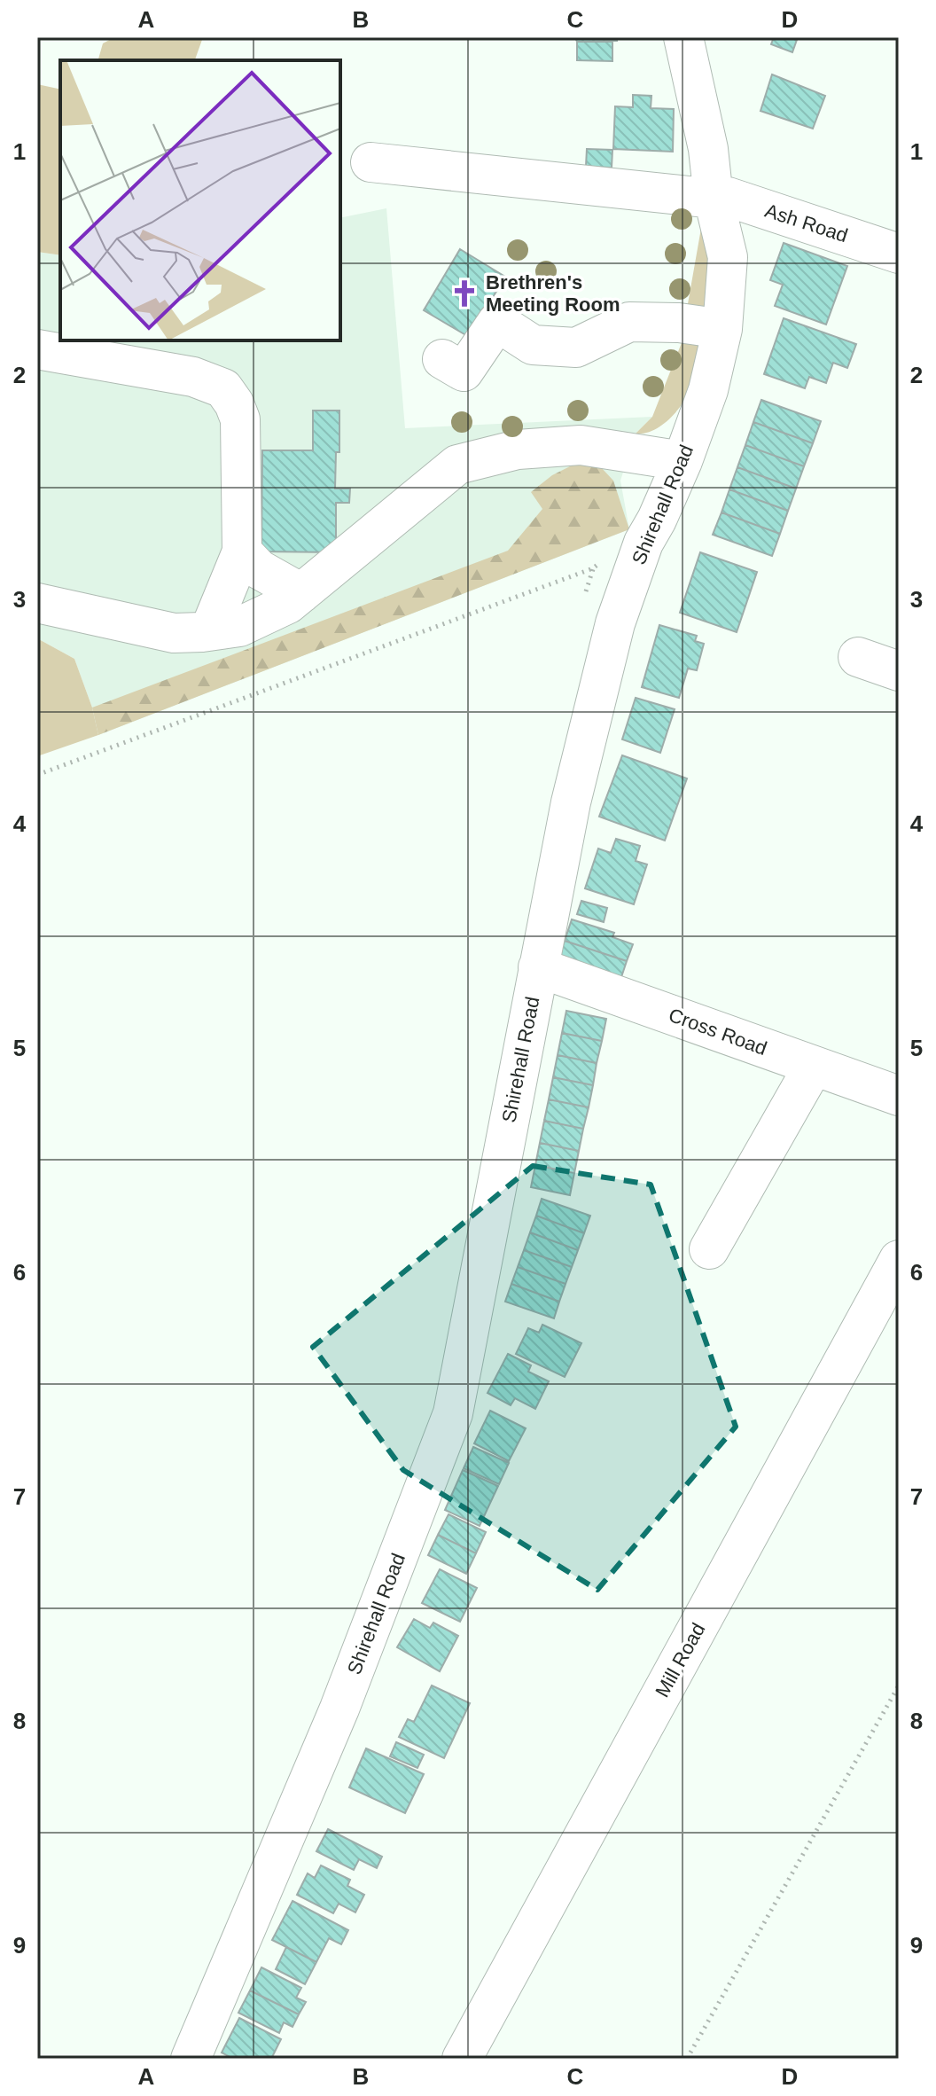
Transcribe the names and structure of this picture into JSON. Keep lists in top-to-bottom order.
{
  "streets": {
    "street": [
      "Ash Road",
      "Shirehall Road",
      "Cross Road",
      "Mill Road"
    ]
  },
  "crossings": [
    ["Ash Road", "Shirehall Road"],
    ["Shirehall Road", "Cross Road"]
  ],
  "places": {
    "church": ["Brethren's Meeting Room"]
  },
  "grid": {
    "columns": [
      "A",
      "B",
      "C",
      "D"
    ],
    "rows": [
      "1",
      "2",
      "3",
      "4",
      "5",
      "6",
      "7",
      "8",
      "9"
    ]
  }
}
